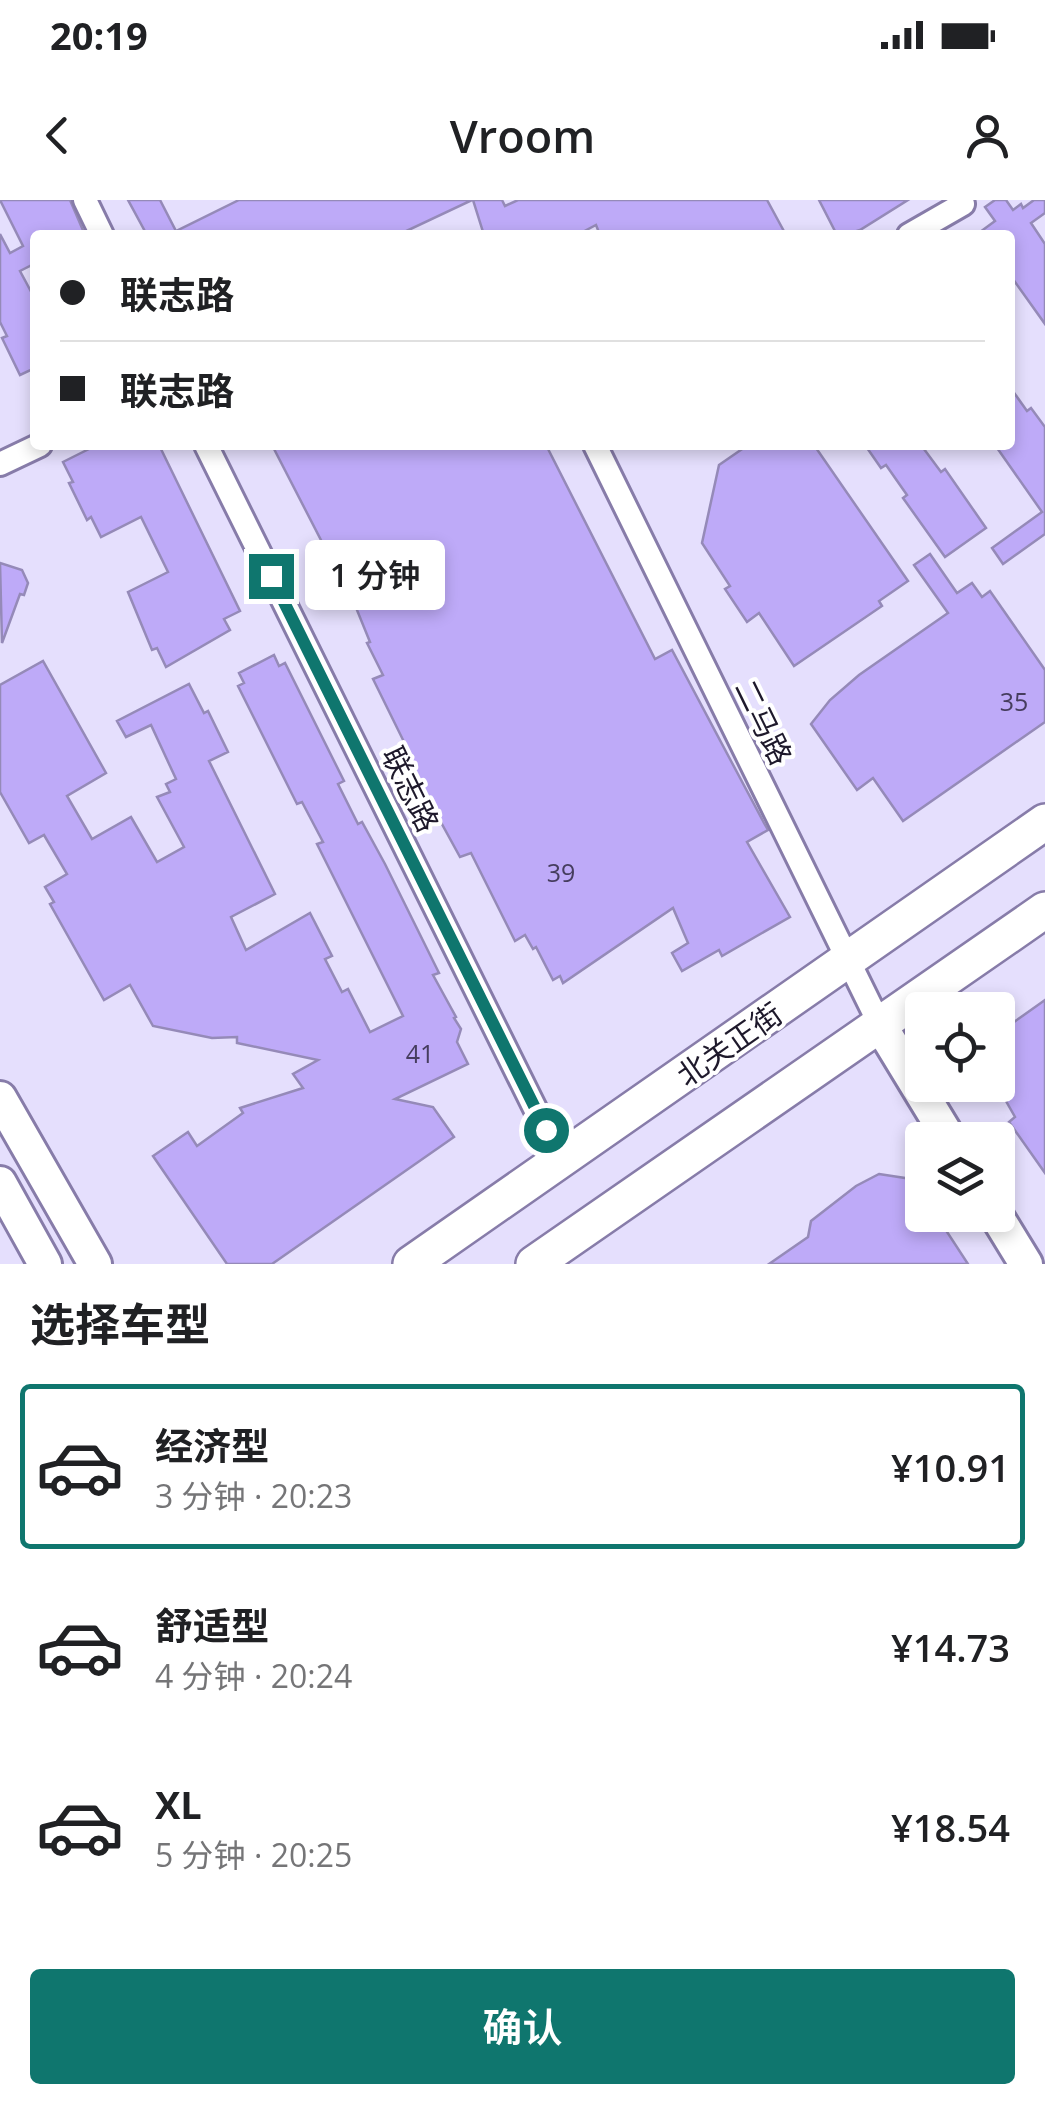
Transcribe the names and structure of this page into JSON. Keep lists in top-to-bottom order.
{
  "streets": {
    "main road": ["北关正街"],
    "street": ["二马路", "联志路"]
  },
  "crossings": [
    ["二马路", "北关正街"],
    ["联志路", "北关正街"]
  ],
  "house_numbers": ["35", "39", "41"],
  "page": {
    "status": "20:19",
    "header": "Vroom",
    "banner": ["联志路", "联志路"],
    "bubble": "1 分钟",
    "heading": "选择车型",
    "list": [
      {
        "name": "经济型",
        "note": "3 分钟 · 20:23",
        "value": "¥10.91"
      },
      {
        "name": "舒适型",
        "note": "4 分钟 · 20:24",
        "value": "¥14.73"
      },
      {
        "name": "XL",
        "note": "5 分钟 · 20:25",
        "value": "¥18.54"
      }
    ],
    "buttons": "确认"
  }
}
